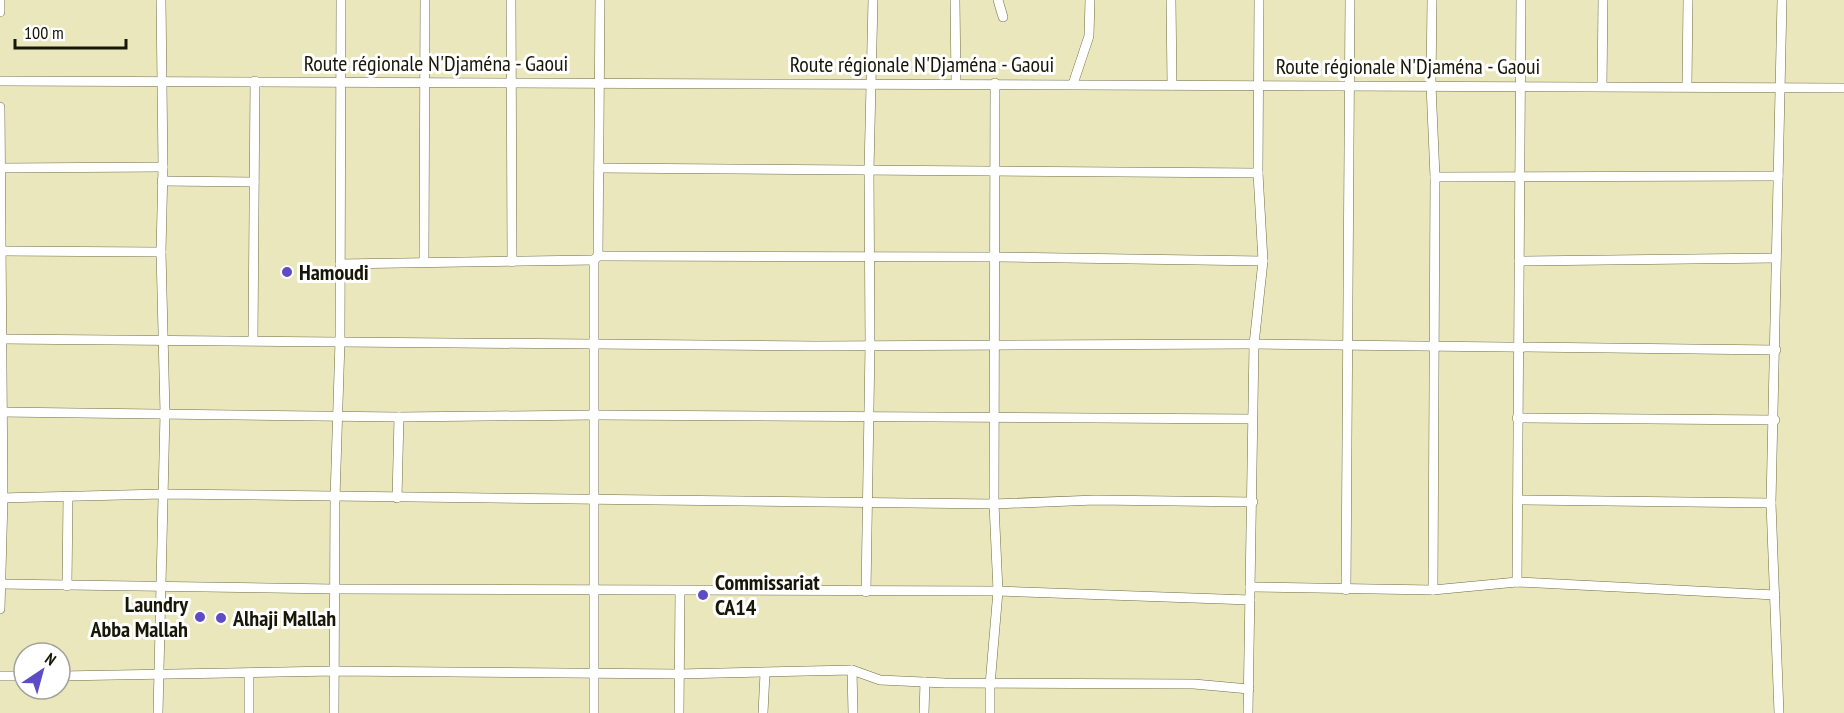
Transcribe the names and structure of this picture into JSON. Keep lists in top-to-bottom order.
{
  "streets": {
    "street": ["Route régionale N'Djaména - Gaoui"]
  },
  "places": [
    "Hamoudi",
    "Commissariat CA14",
    "Laundry Abba Mallah",
    "Alhaji Mallah"
  ],
  "scale_bar": "100 m",
  "north": "top right"
}
